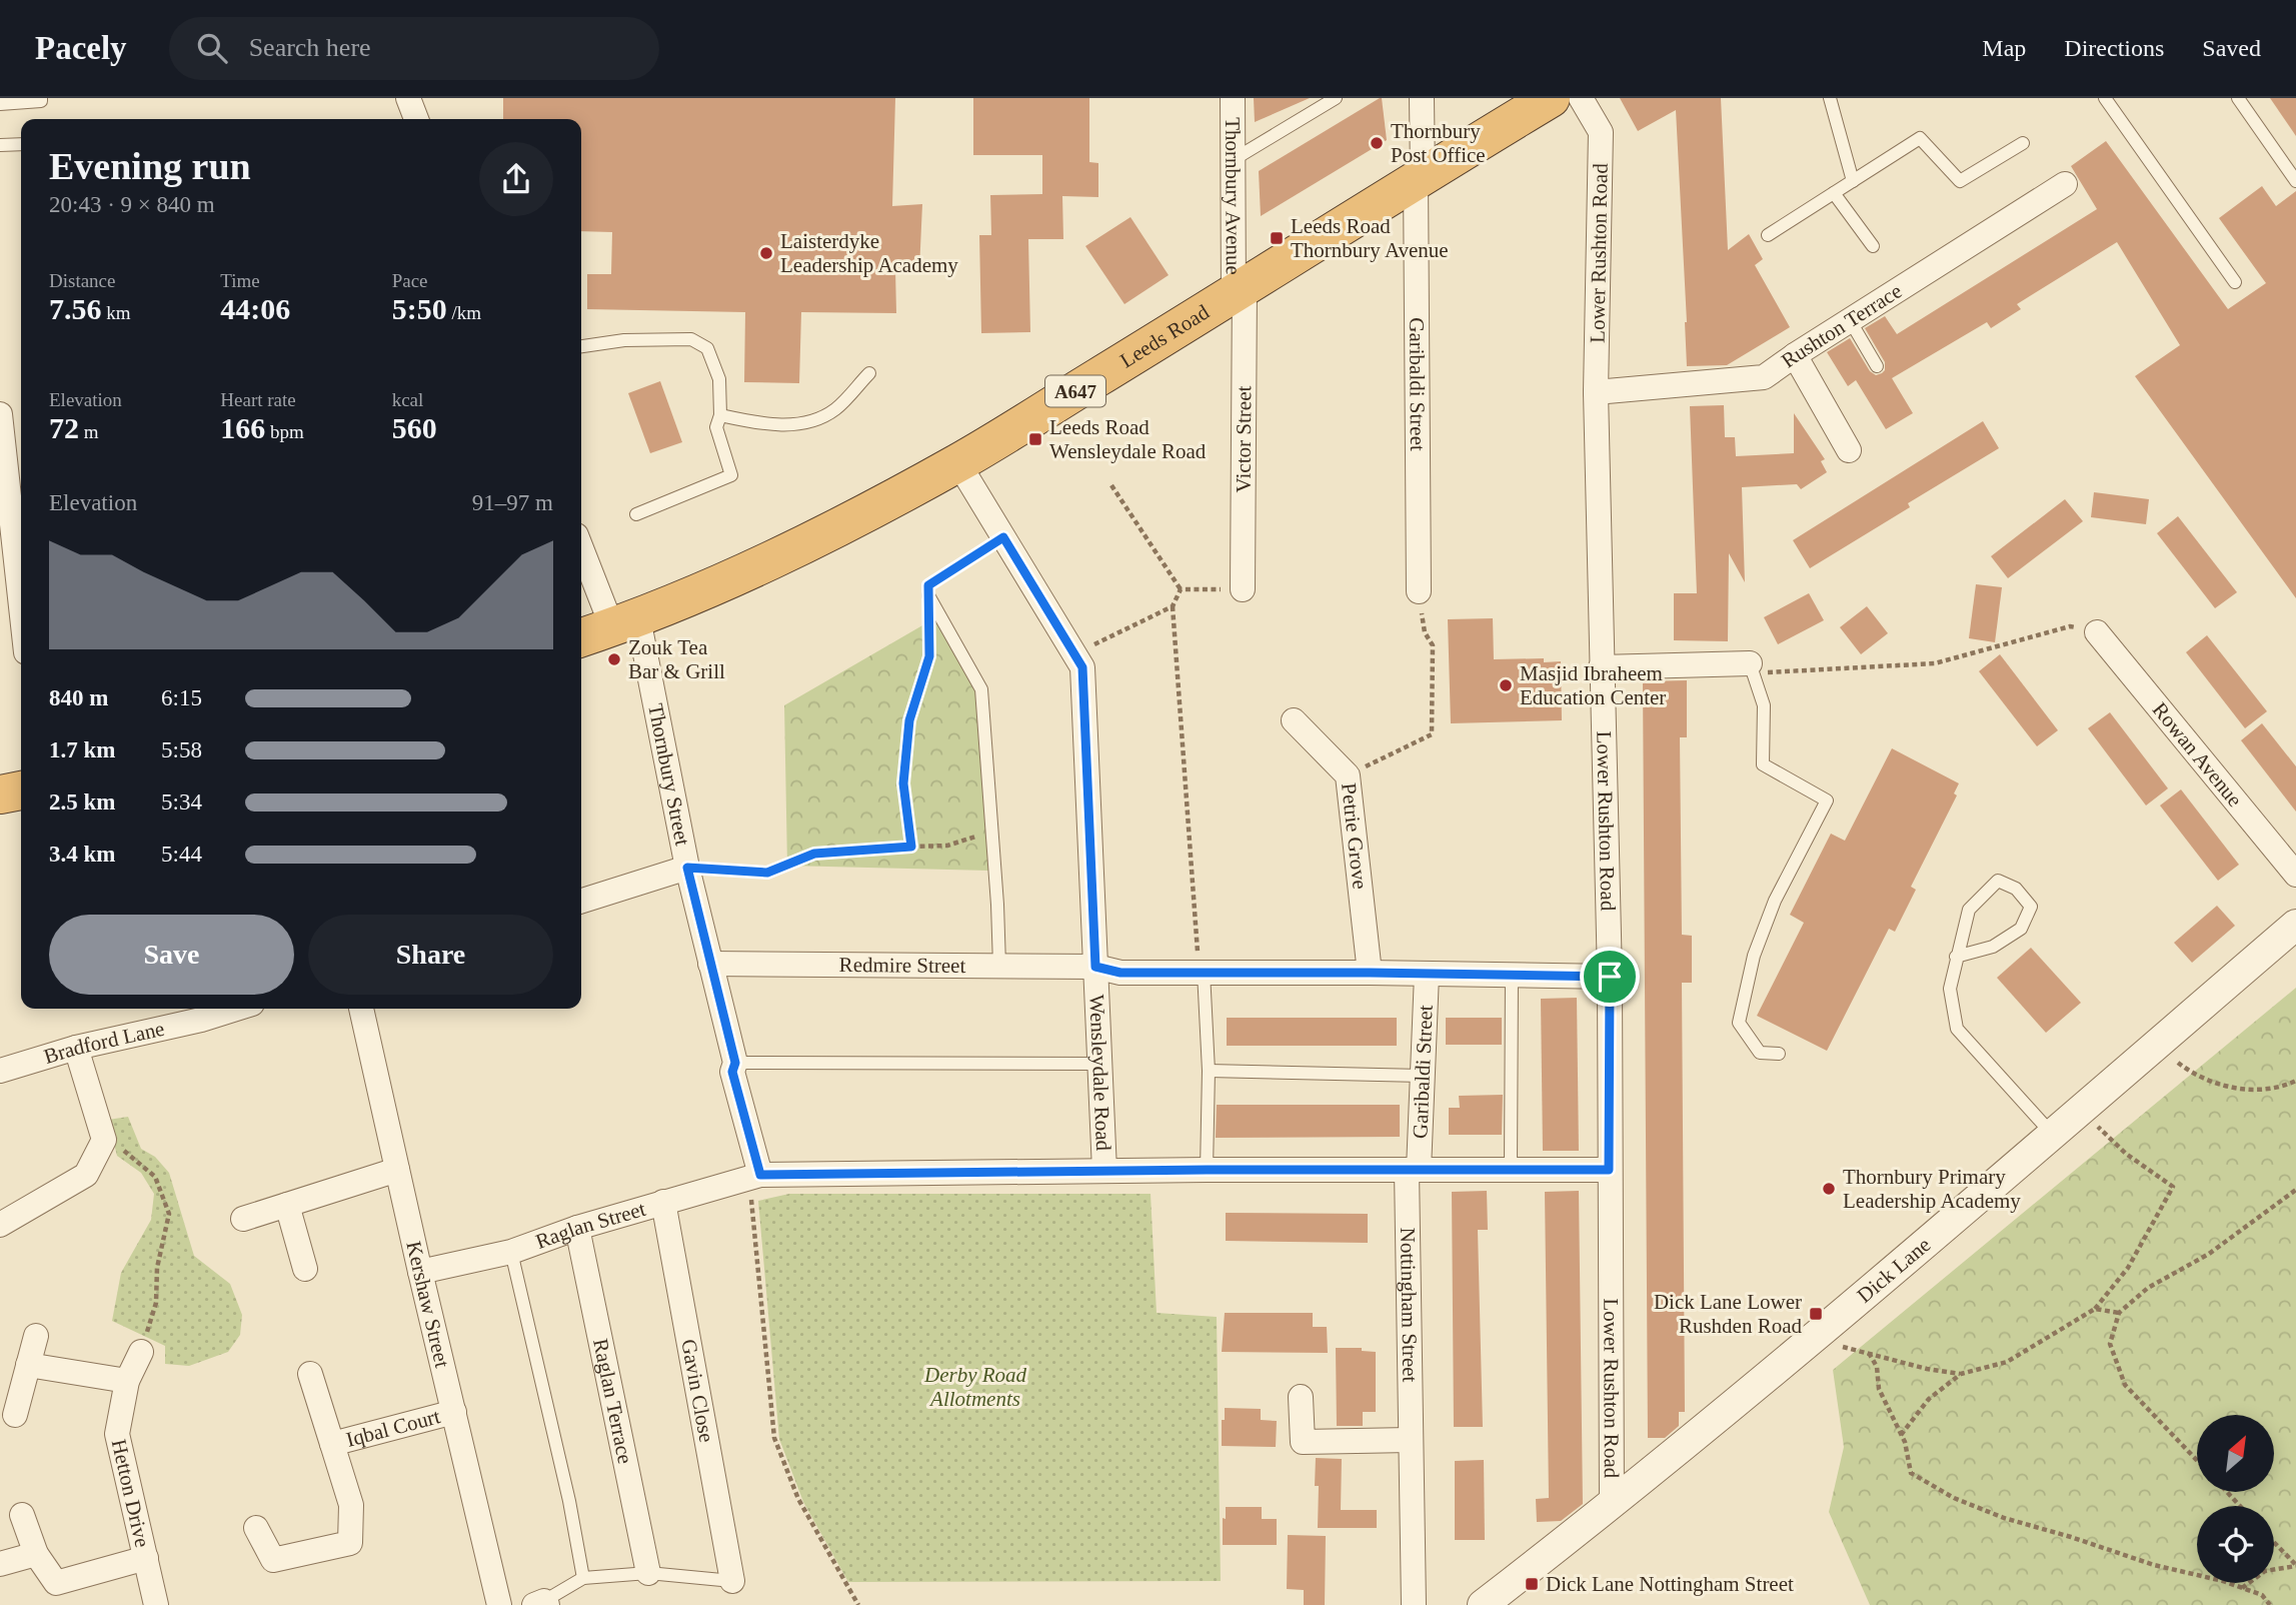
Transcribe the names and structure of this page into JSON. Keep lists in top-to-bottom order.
{
  "streets": {
    "highway": ["Leeds Road", "A647"],
    "street": [
      "Thornbury Avenue",
      "Lower Rushton Road",
      "Rushton Terrace",
      "Garibaldi Street",
      "Victor Street",
      "Rowan Avenue",
      "Thornbury Street",
      "Petrie Grove",
      "Redmire Street",
      "Bradford Lane",
      "Wensleydale Road",
      "Raglan Street",
      "Dick Lane",
      "Kershaw Street",
      "Nottingham Street",
      "Gavin Close",
      "Raglan Terrace",
      "Iqbal Court",
      "Hetton Drive"
    ]
  },
  "crossings": [
    ["Thornbury Avenue", "Leeds Road"],
    ["Thornbury Avenue", "Victor Street"],
    ["Lower Rushton Road", "Rushton Terrace"],
    ["Lower Rushton Road", "Redmire Street"],
    ["Lower Rushton Road", "Raglan Street"],
    ["Lower Rushton Road", "Dick Lane"],
    ["Leeds Road", "Garibaldi Street"],
    ["Leeds Road", "Victor Street"],
    ["Leeds Road", "Thornbury Street"],
    ["Leeds Road", "Wensleydale Road"],
    ["Garibaldi Street", "Redmire Street"],
    ["Garibaldi Street", "Raglan Street"],
    ["Garibaldi Street", "Nottingham Street"],
    ["Thornbury Street", "Redmire Street"],
    ["Thornbury Street", "Raglan Street"],
    ["Petrie Grove", "Redmire Street"],
    ["Redmire Street", "Wensleydale Road"],
    ["Wensleydale Road", "Raglan Street"],
    ["Raglan Street", "Kershaw Street"],
    ["Raglan Street", "Nottingham Street"],
    ["Raglan Street", "Gavin Close"],
    ["Raglan Street", "Raglan Terrace"],
    ["Kershaw Street", "Iqbal Court"]
  ],
  "parks": ["Derby Road Allotments"],
  "places": {
    "other": [
      "Thornbury Post Office",
      "Laisterdyke Leadership Academy",
      "Zouk Tea Bar & Grill",
      "Masjid Ibraheem Education Center",
      "Thornbury Primary Leadership Academy"
    ],
    "transit": [
      "Leeds Road Thornbury Avenue",
      "Leeds Road Wensleydale Road",
      "Dick Lane Lower Rushden Road",
      "Dick Lane Nottingham Street"
    ]
  },
  "north": "top right",
  "page": {
    "header": "Pacely",
    "search": "Search here",
    "nav": ["Map", "Directions", "Saved"],
    "heading": ["Evening run", "20:43 · 9 × 840 m"],
    "stats": [
      ["Distance", "7.56 km"],
      ["Time", "44:06"],
      ["Pace", "5:50 /km"],
      ["Elevation", "72 m"],
      ["Heart rate", "166 bpm"],
      ["kcal", "560"]
    ],
    "chart": ["Elevation", "91–97 m"],
    "list": [
      {
        "name": "840 m",
        "note": "6:15"
      },
      {
        "name": "1.7 km",
        "note": "5:58"
      },
      {
        "name": "2.5 km",
        "note": "5:34"
      },
      {
        "name": "3.4 km",
        "note": "5:44"
      }
    ],
    "buttons": ["Save", "Share"]
  }
}
